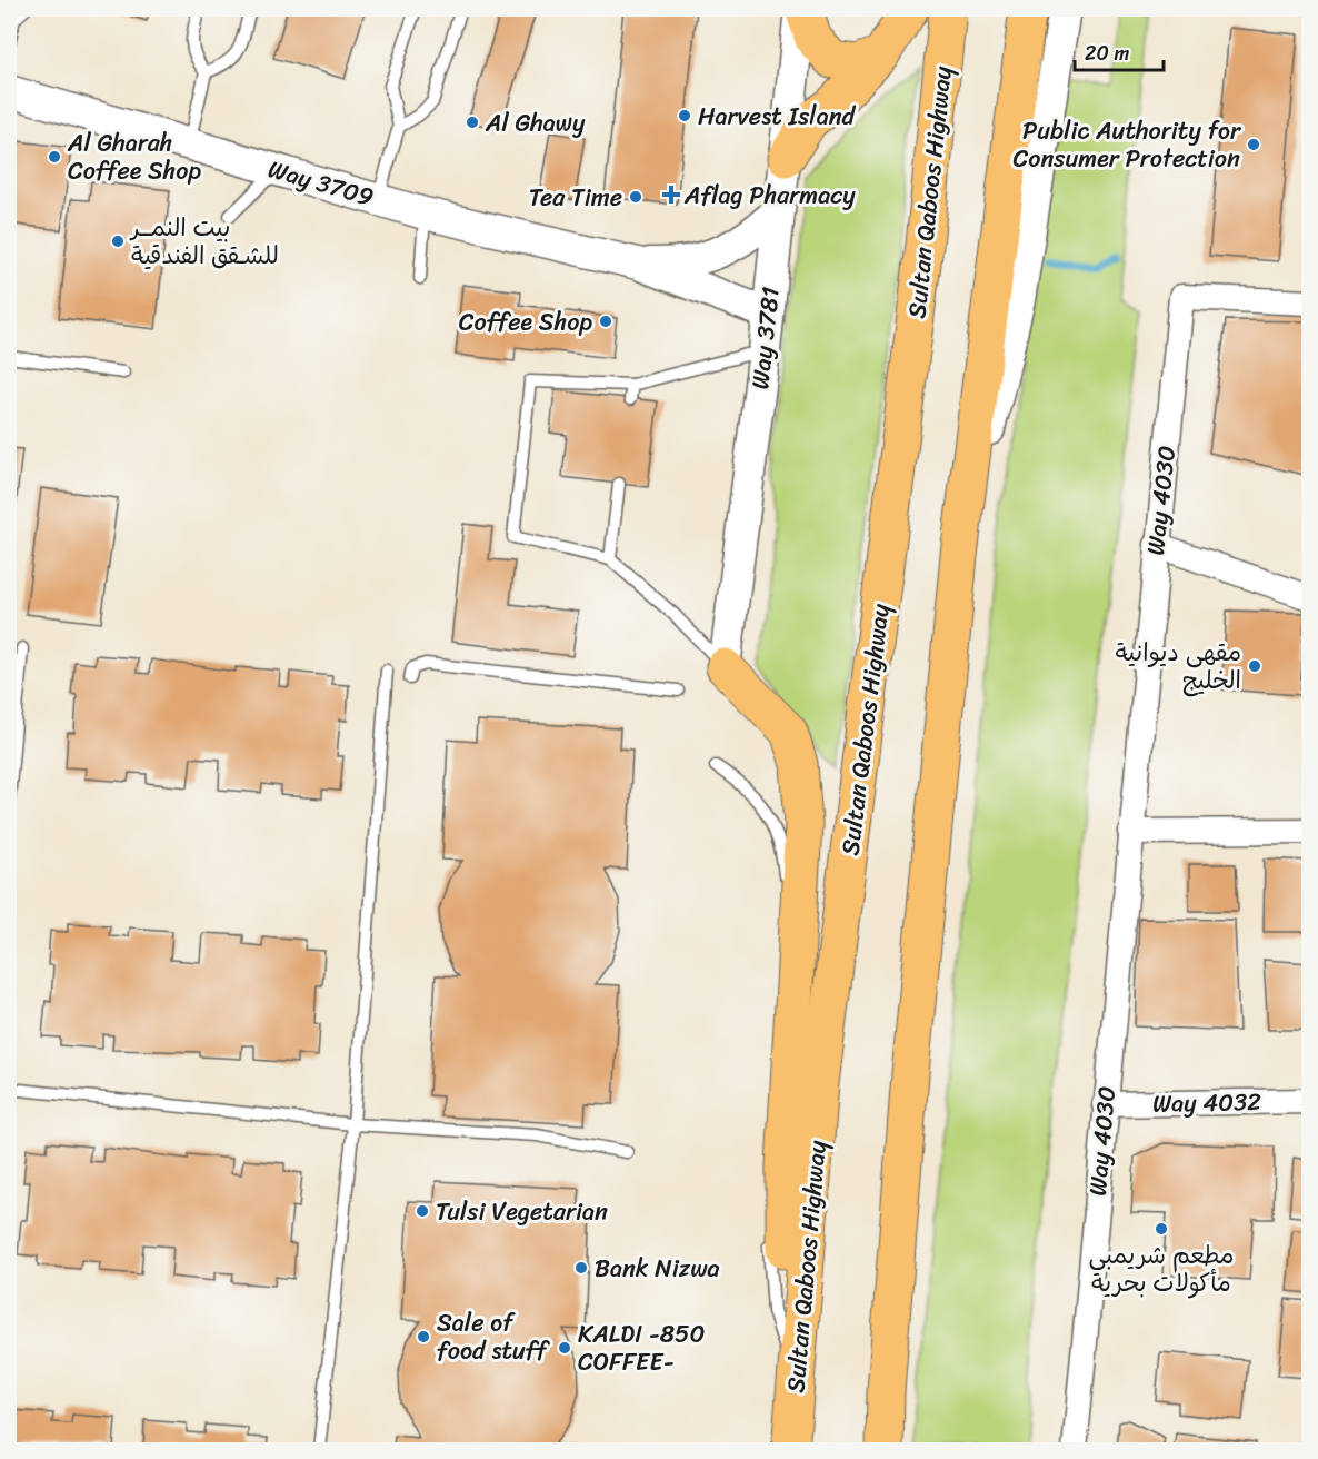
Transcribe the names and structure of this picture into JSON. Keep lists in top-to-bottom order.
{
  "streets": {
    "highway": ["Sultan Qaboos Highway"],
    "street": [
      "Way 3709",
      "Way 3781",
      "Way 4030",
      "Way 4032"
    ]
  },
  "crossings": [
    ["Way 3709", "Way 3781"],
    ["Way 4030", "Way 4032"]
  ],
  "places": {
    "other": [
      "Harvest Island",
      "Al Ghawy",
      "Public Authority for Consumer Protection",
      "Al Gharah Coffee Shop",
      "Tea Time",
      "بيت النمــر للشـقق الفندقية",
      "Coffee Shop",
      "مقهى ديوانية الخليج",
      "Tulsi Vegetarian",
      "مطعم شريمبي مأكولات بحرية",
      "Bank Nizwa",
      "Sale of food stuff",
      "KALDI -850 COFFEE-"
    ],
    "health": ["Aflag Pharmacy"]
  },
  "scale_bar": "20 m"
}
